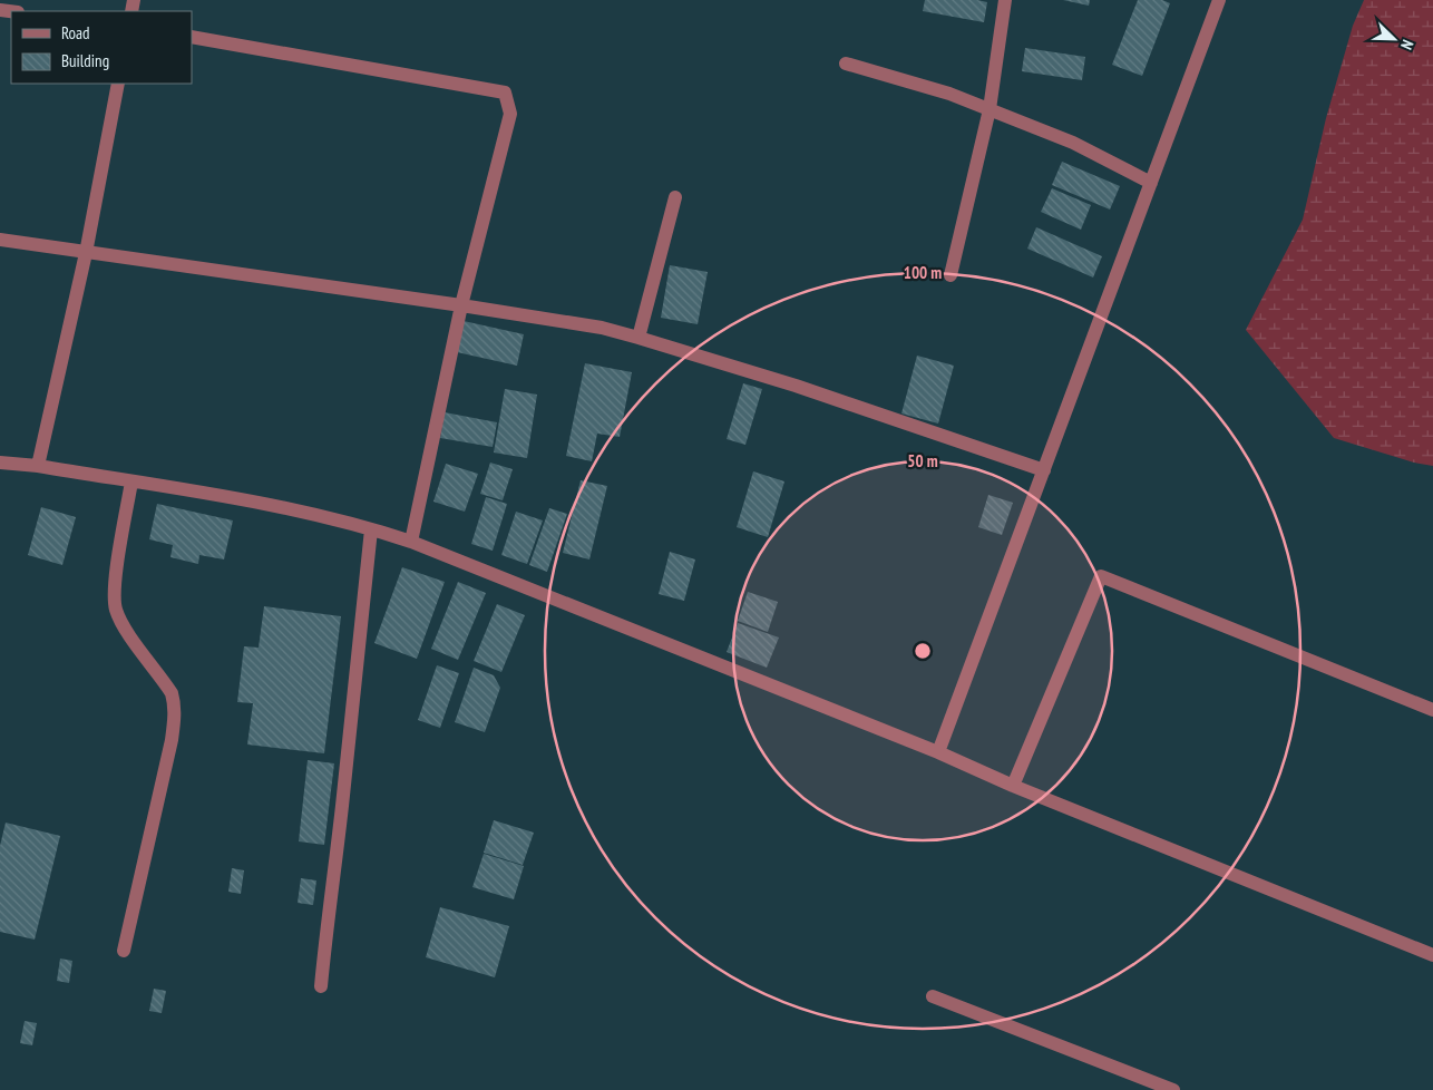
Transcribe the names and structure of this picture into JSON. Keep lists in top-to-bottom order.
{
  "legend": ["Road", "Building"],
  "north": "bottom right",
  "rings": ["100 m", "50 m"]
}
